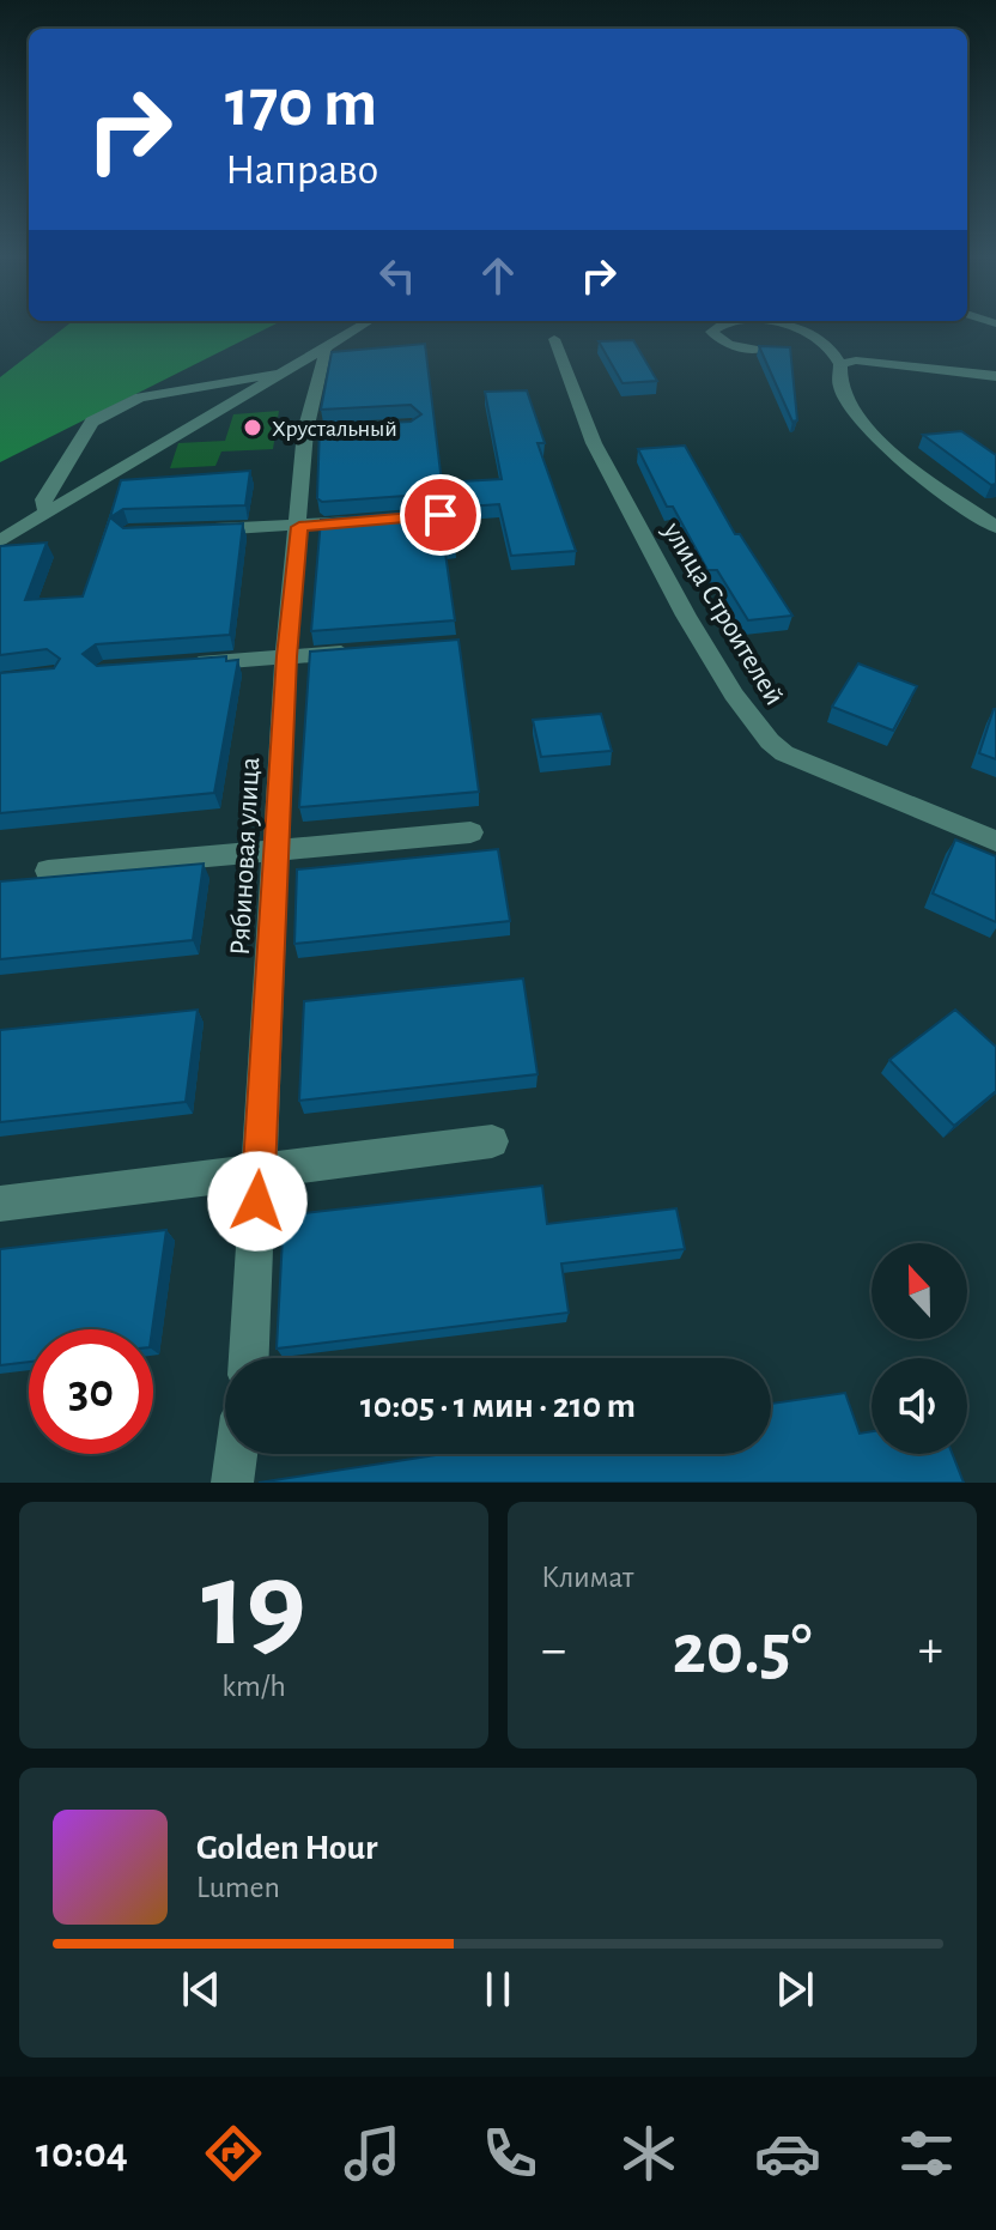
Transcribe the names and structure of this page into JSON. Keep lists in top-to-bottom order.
{
  "streets": {
    "street": ["улица Строителей", "Рябиновая улица"]
  },
  "places": ["Хрустальный"],
  "north": "top",
  "page": {
    "turn": ["170 m", "Направо"],
    "limit": "30",
    "trip": "10:05 · 1 мин · 210 m",
    "tile": [
      ["19", "km/h"],
      "Климат"
    ],
    "heat": ["−", "20.5°", "+"],
    "song": ["Golden Hour", "Lumen"],
    "tabs": "10:04"
  }
}
